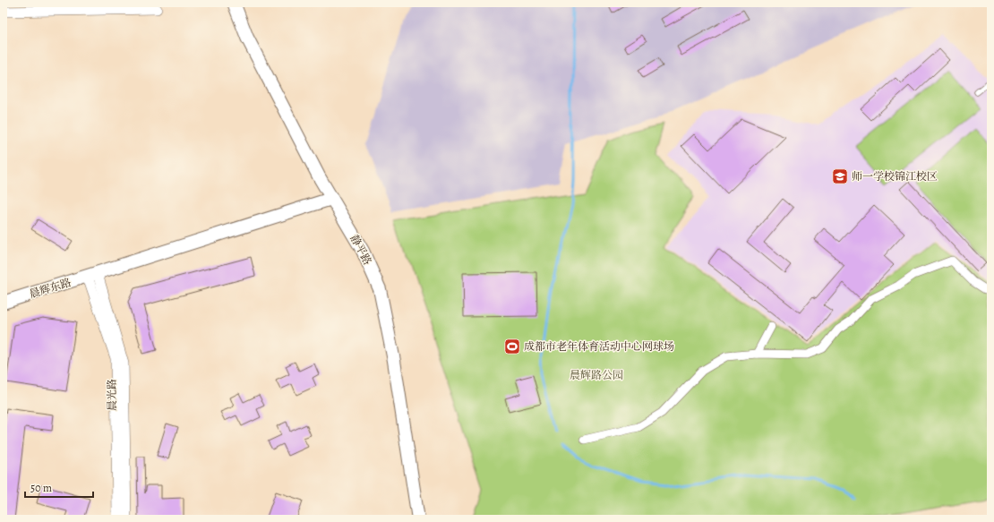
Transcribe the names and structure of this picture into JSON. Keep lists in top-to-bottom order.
{
  "streets": {
    "street": ["静平路", "晨辉东路", "晨光路"]
  },
  "crossings": [
    ["静平路", "晨辉东路"],
    ["晨辉东路", "晨光路"]
  ],
  "parks": ["晨辉路公园"],
  "places": {
    "school or university": ["师一学校锦江校区"],
    "sports": ["成都市老年体育活动中心网球场"]
  },
  "scale_bar": "50 m"
}
